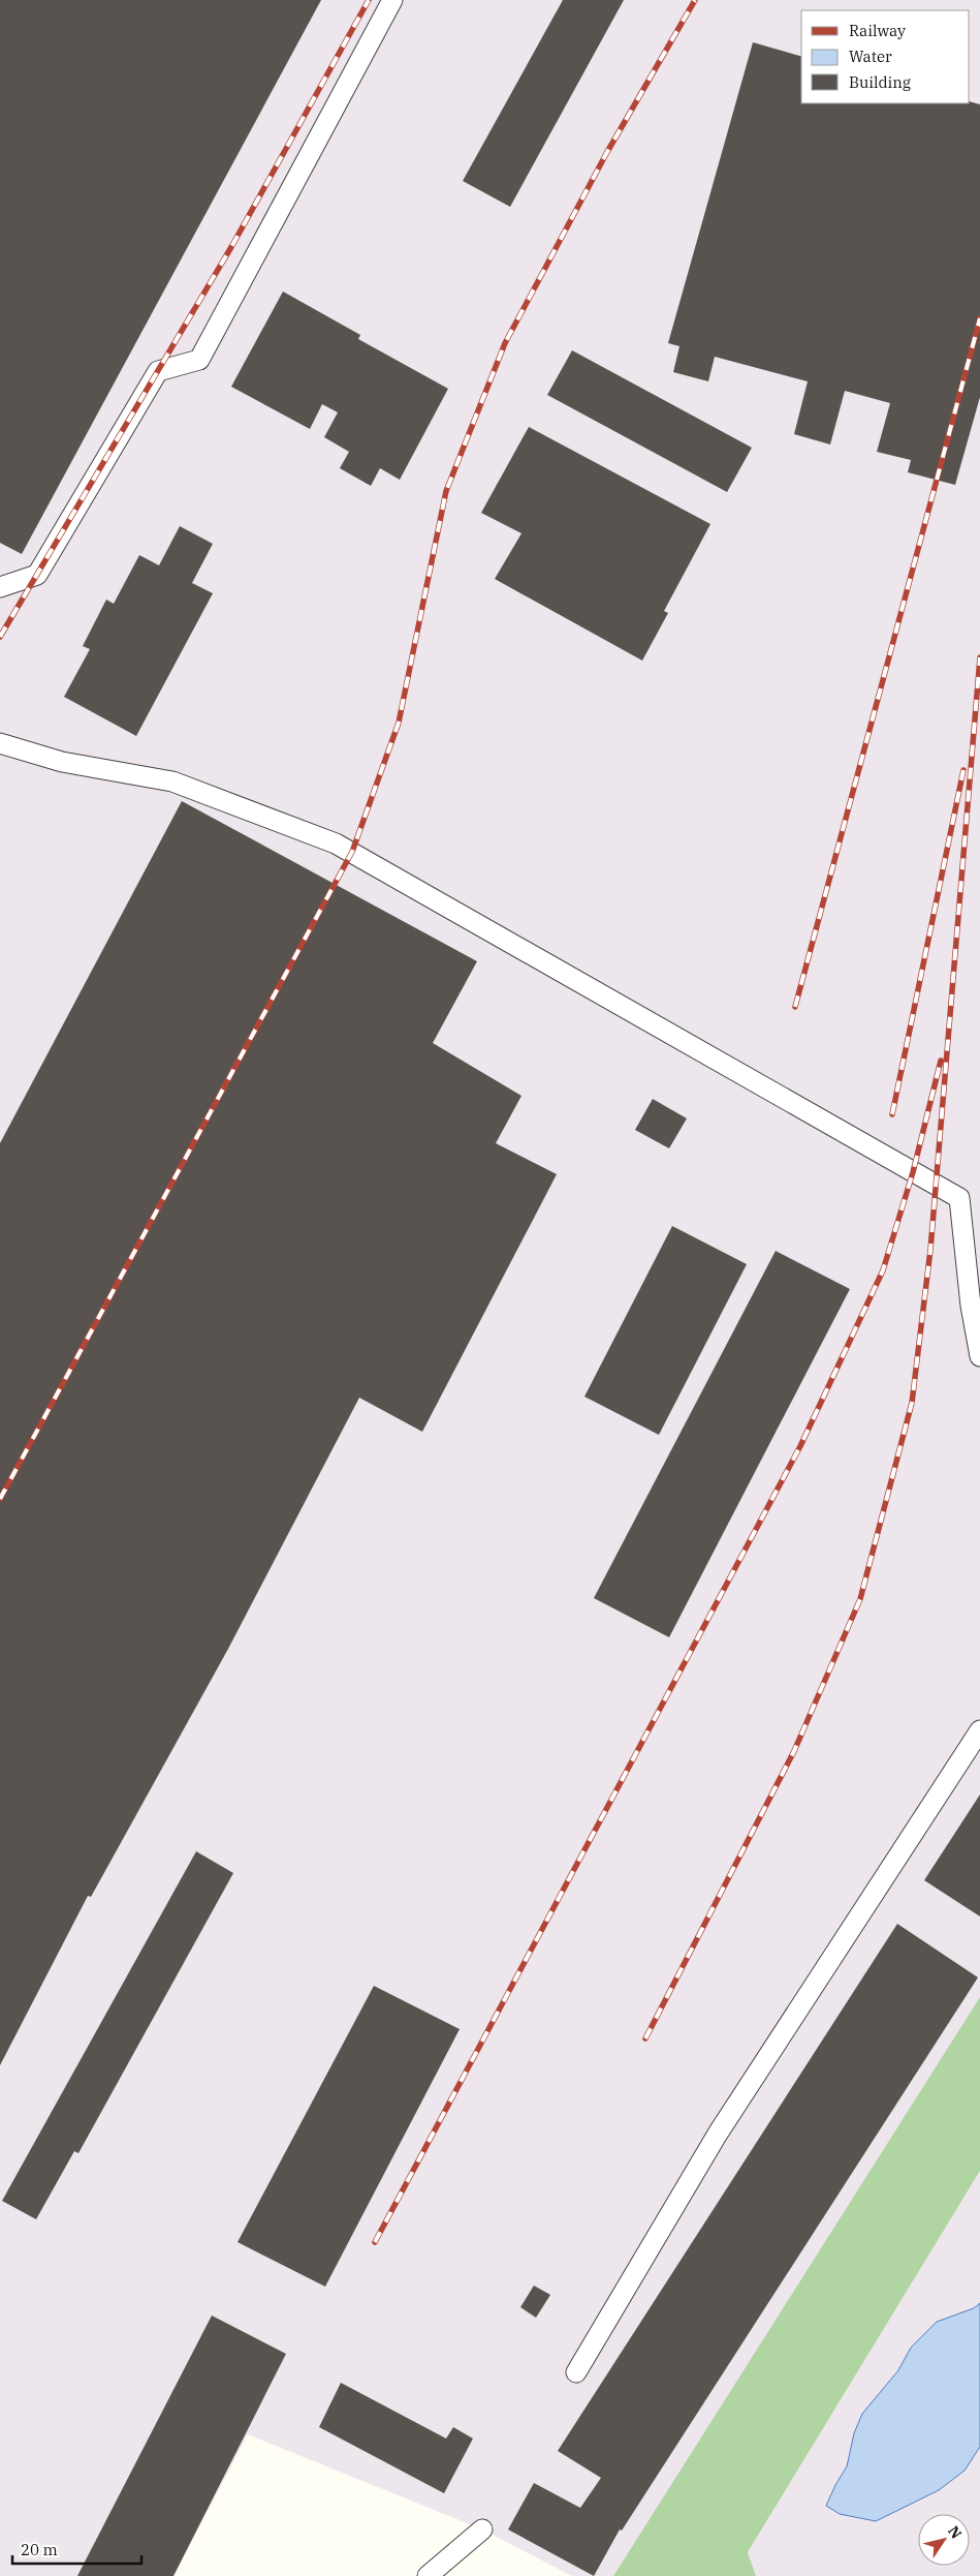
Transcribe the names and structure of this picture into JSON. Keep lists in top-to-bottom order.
{
  "legend": ["Railway", "Water", "Building"],
  "scale_bar": "20 m",
  "north": "top right"
}
